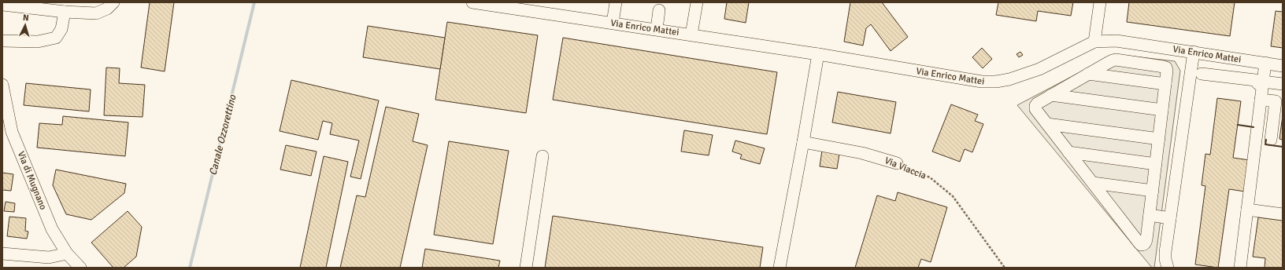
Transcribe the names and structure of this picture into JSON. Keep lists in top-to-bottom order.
{
  "streets": {
    "street": ["Via Enrico Mattei", "Via Viaccia", "Via di Mugnano"]
  },
  "water": ["Canale Ozzorettino"],
  "north": "top"
}
